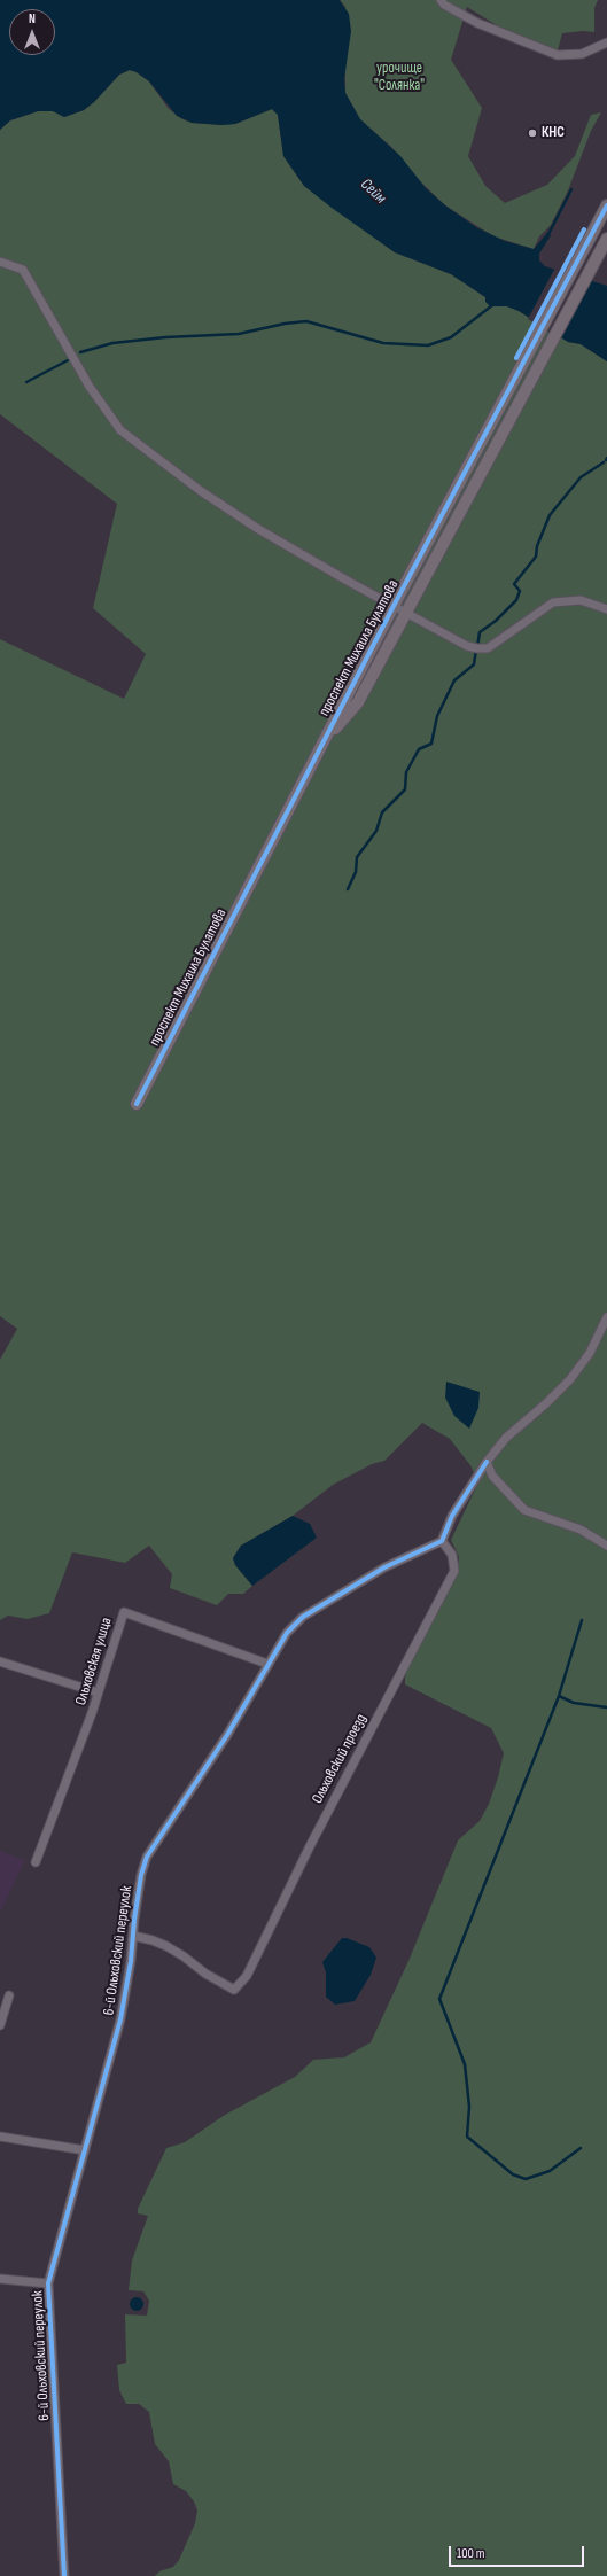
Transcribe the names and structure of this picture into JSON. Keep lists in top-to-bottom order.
{
  "streets": {
    "street": [
      "проспект Михаила Булатова",
      "Ольховская улица",
      "Ольховский проезд",
      "6-й Ольховский переулок"
    ]
  },
  "crossings": [
    ["Ольховская улица", "6-й Ольховский переулок"],
    ["Ольховский проезд", "6-й Ольховский переулок"]
  ],
  "water": ["Сейм"],
  "parks": ["урочище \"Солянка\""],
  "places": ["КНС"],
  "scale_bar": "100 m",
  "north": "top"
}
